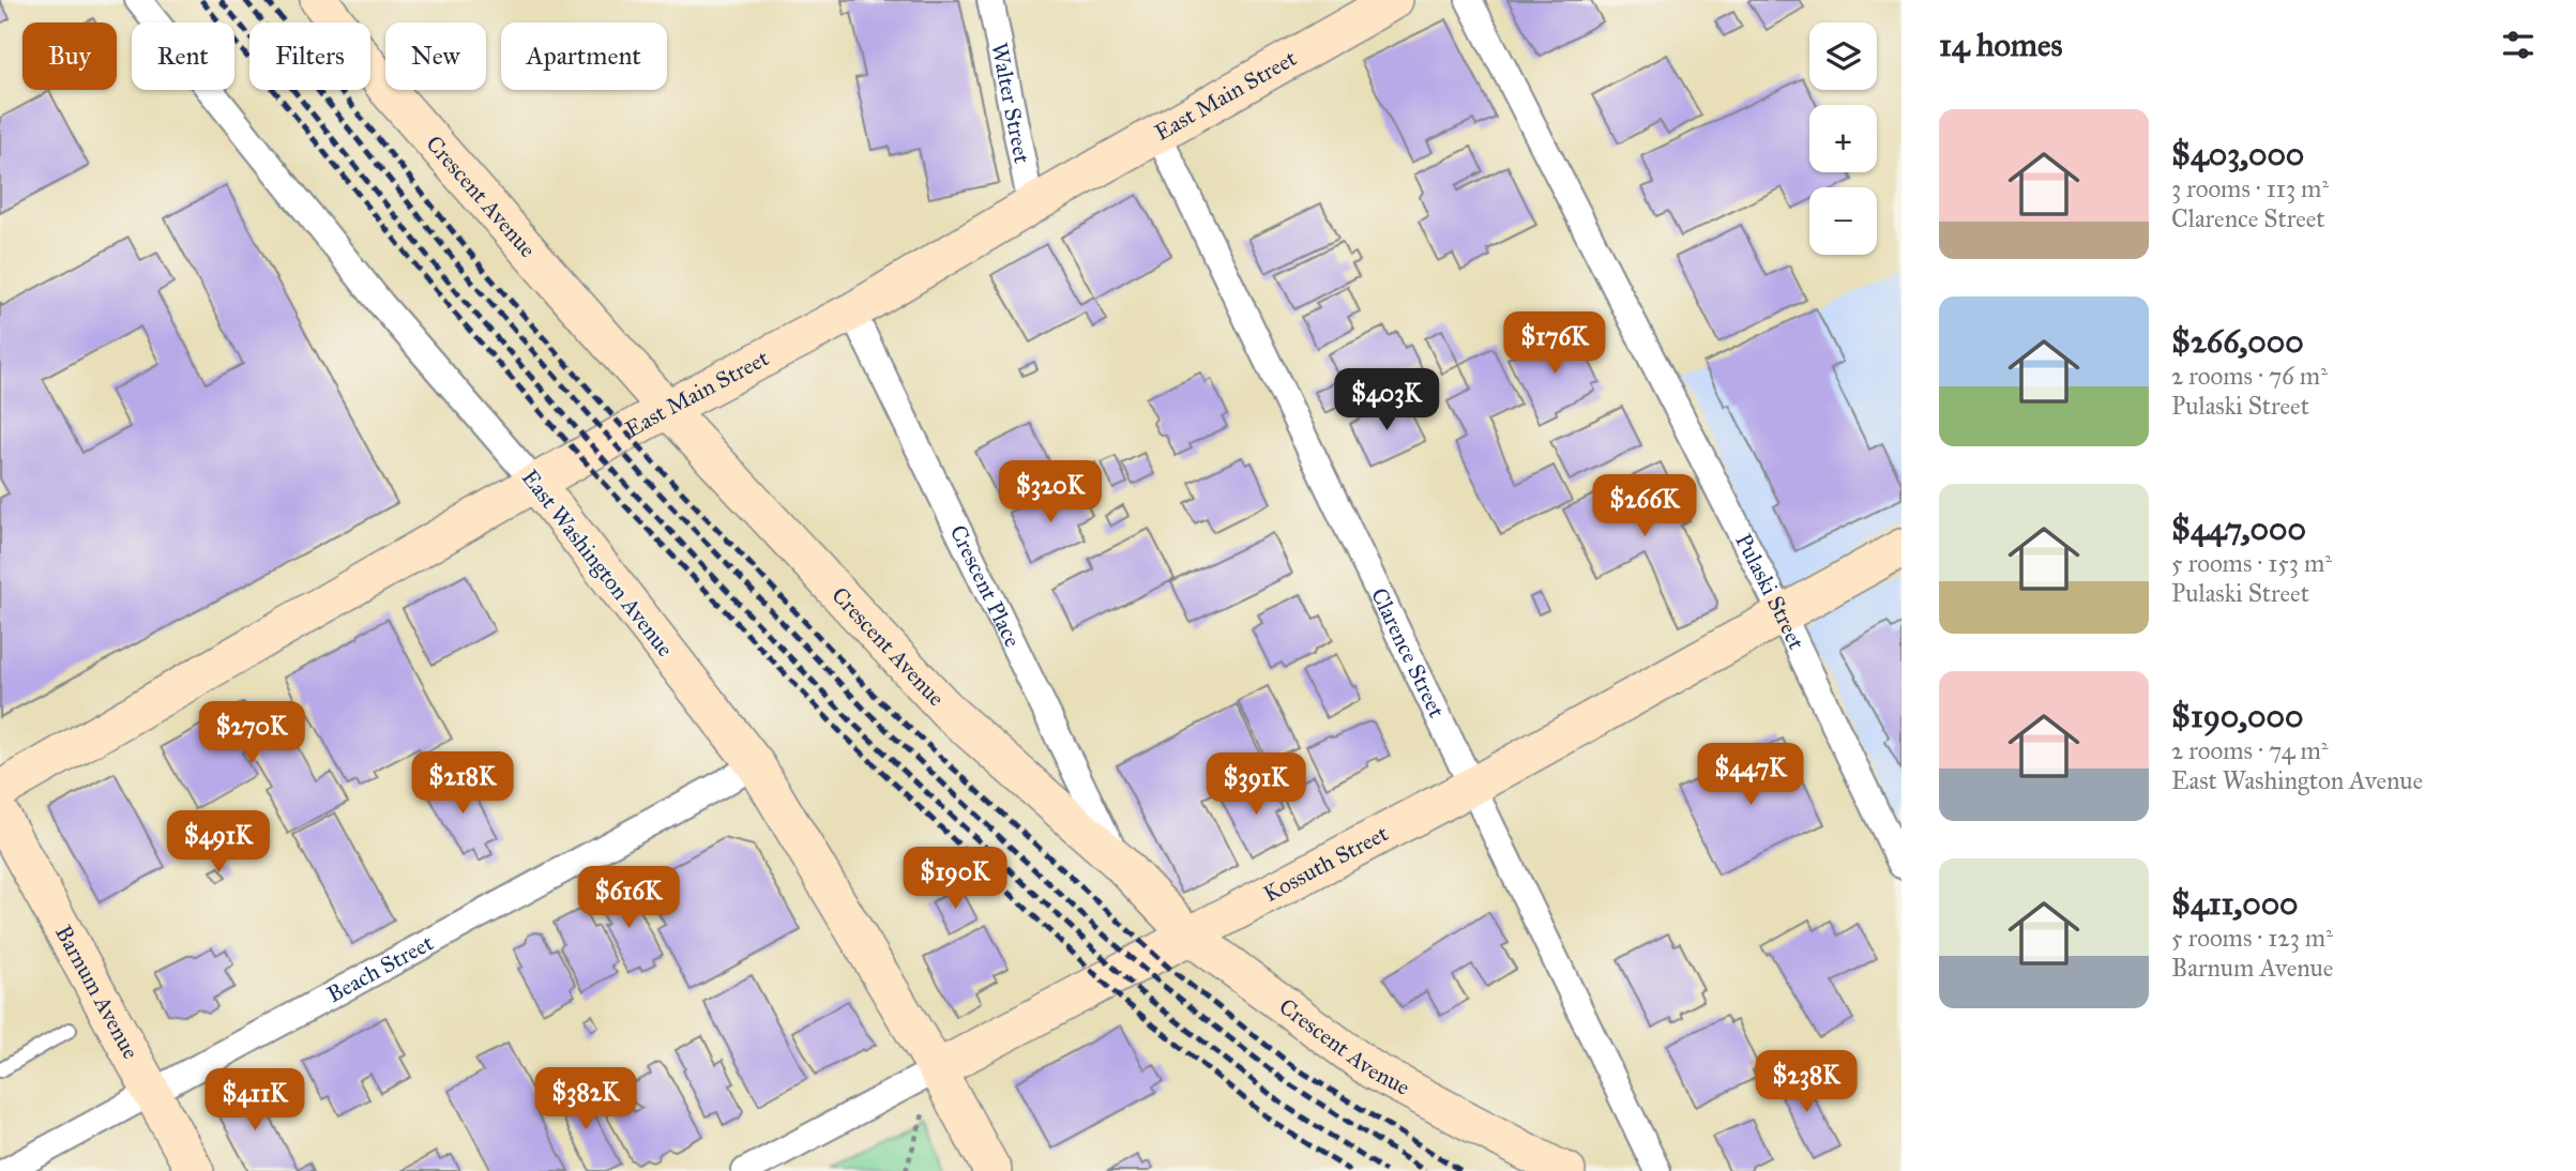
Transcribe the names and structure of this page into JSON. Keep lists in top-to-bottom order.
{
  "streets": {
    "main road": [
      "East Main Street",
      "Crescent Avenue",
      "East Washington Avenue",
      "Kossuth Street",
      "Barnum Avenue"
    ],
    "street": [
      "Walter Street",
      "Crescent Place",
      "Pulaski Street",
      "Clarence Street",
      "Beach Street"
    ]
  },
  "crossings": [
    ["East Main Street", "Walter Street"],
    ["East Main Street", "Crescent Avenue"],
    ["East Main Street", "East Washington Avenue"],
    ["East Main Street", "Crescent Place"],
    ["East Main Street", "Clarence Street"],
    ["Crescent Avenue", "Crescent Place"],
    ["Crescent Avenue", "Kossuth Street"],
    ["East Washington Avenue", "Kossuth Street"],
    ["East Washington Avenue", "Beach Street"],
    ["Pulaski Street", "Kossuth Street"],
    ["Clarence Street", "Kossuth Street"],
    ["Beach Street", "Barnum Avenue"]
  ],
  "page": {
    "heading": "14 homes",
    "map_buttons": ["+", "−"],
    "chip": [
      "Buy",
      "Rent",
      "Filters",
      "New",
      "Apartment"
    ],
    "list": [
      {
        "name": "$403,000",
        "note": "3 rooms · 113 m² · Clarence Street"
      },
      {
        "name": "$266,000",
        "note": "2 rooms · 76 m² · Pulaski Street"
      },
      {
        "name": "$447,000",
        "note": "5 rooms · 153 m² · Pulaski Street"
      },
      {
        "name": "$190,000",
        "note": "2 rooms · 74 m² · East Washington Avenue"
      },
      {
        "name": "$411,000",
        "note": "5 rooms · 123 m² · Barnum Avenue"
      }
    ],
    "price": [
      "$176K",
      "$403K",
      "$320K",
      "$266K",
      "$270K",
      "$447K",
      "$218K",
      "$391K",
      "$491K",
      "$190K",
      "$616K",
      "$238K",
      "$382K",
      "$411K"
    ]
  }
}
